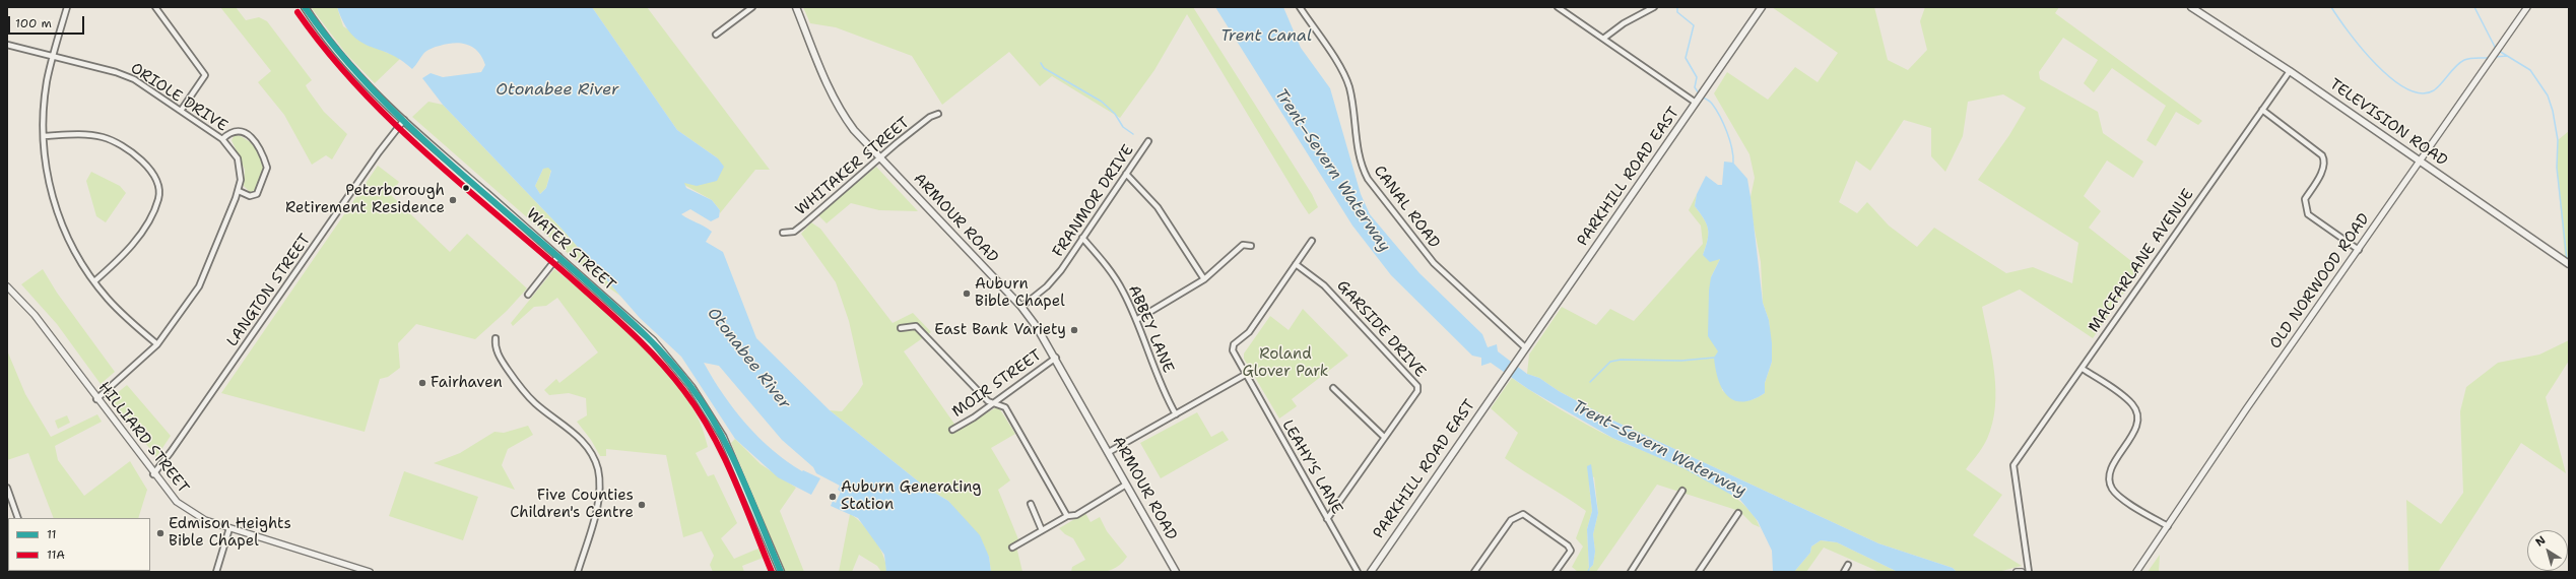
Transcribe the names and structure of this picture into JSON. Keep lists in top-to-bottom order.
{
  "streets": {
    "main road": [
      "TELEVISION ROAD",
      "PARKHILL ROAD EAST",
      "ARMOUR ROAD",
      "WATER STREET"
    ],
    "street": [
      "ORIOLE DRIVE",
      "WHITAKER STREET",
      "FRANMOR DRIVE",
      "CANAL ROAD",
      "MACFARLANE AVENUE",
      "OLD NORWOOD ROAD",
      "LANGTON STREET",
      "ABBEY LANE",
      "GARSIDE DRIVE",
      "MOIR STREET",
      "HILLIARD STREET",
      "LEAHY'S LANE"
    ]
  },
  "crossings": [
    ["ORIOLE DRIVE", "HILLIARD STREET"],
    ["TELEVISION ROAD", "MACFARLANE AVENUE"],
    ["TELEVISION ROAD", "OLD NORWOOD ROAD"],
    ["WHITAKER STREET", "ARMOUR ROAD"],
    ["PARKHILL ROAD EAST", "CANAL ROAD"],
    ["FRANMOR DRIVE", "ARMOUR ROAD"],
    ["FRANMOR DRIVE", "ABBEY LANE"],
    ["ARMOUR ROAD", "MOIR STREET"],
    ["WATER STREET", "LANGTON STREET"],
    ["LANGTON STREET", "HILLIARD STREET"],
    ["GARSIDE DRIVE", "LEAHY'S LANE"]
  ],
  "water": ["Trent Canal", "Otonabee River", "Trent–Severn Waterway"],
  "parks": ["Roland Glover Park"],
  "places": [
    "Peterborough Retirement Residence",
    "Auburn Bible Chapel",
    "East Bank Variety",
    "Fairhaven",
    "Auburn Generating Station",
    "Five Counties Children's Centre",
    "Edmison Heights Bible Chapel"
  ],
  "lines": ["transit line 11", "transit line 11A"],
  "legend": ["11", "11A"],
  "scale_bar": "100 m",
  "north": "top left"
}
